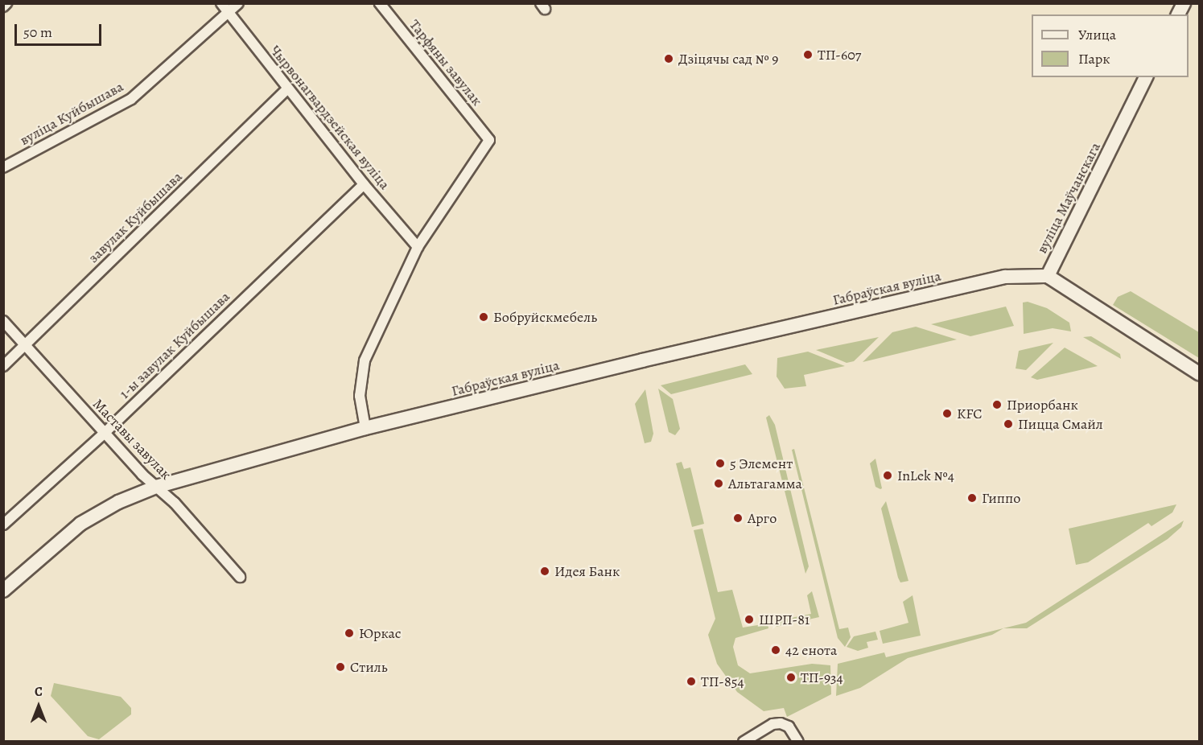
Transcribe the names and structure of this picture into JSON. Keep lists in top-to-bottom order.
{
  "streets": {
    "main road": ["вуліца Маўчанскага", "Габраўская вуліца"],
    "street": [
      "Тарфяны завулак",
      "вуліца Куйбышава",
      "Чырвонагвардзейская вуліца",
      "завулак Куйбышава",
      "1-ы завулак Куйбышава",
      "Маставы завулак"
    ]
  },
  "crossings": [
    ["Тарфяны завулак", "Чырвонагвардзейская вуліца"],
    ["вуліца Куйбышава", "Чырвонагвардзейская вуліца"],
    ["Чырвонагвардзейская вуліца", "завулак Куйбышава"],
    ["Чырвонагвардзейская вуліца", "1-ы завулак Куйбышава"],
    ["вуліца Маўчанскага", "Габраўская вуліца"],
    ["завулак Куйбышава", "Маставы завулак"],
    ["Габраўская вуліца", "Маставы завулак"],
    ["1-ы завулак Куйбышава", "Маставы завулак"]
  ],
  "places": [
    "ТП-607",
    "Дзіцячы сад № 9",
    "Бобруйскмебель",
    "Приорбанк",
    "KFC",
    "Пицца Смайл",
    "5 Элемент",
    "InLek №4",
    "Альтагамма",
    "Гиппо",
    "Арго",
    "Идея Банк",
    "ШРП-81",
    "Юркас",
    "42 енота",
    "Стиль",
    "ТП-934",
    "ТП-854"
  ],
  "legend": ["Улица", "Парк"],
  "scale_bar": "50 m",
  "north": "top"
}
